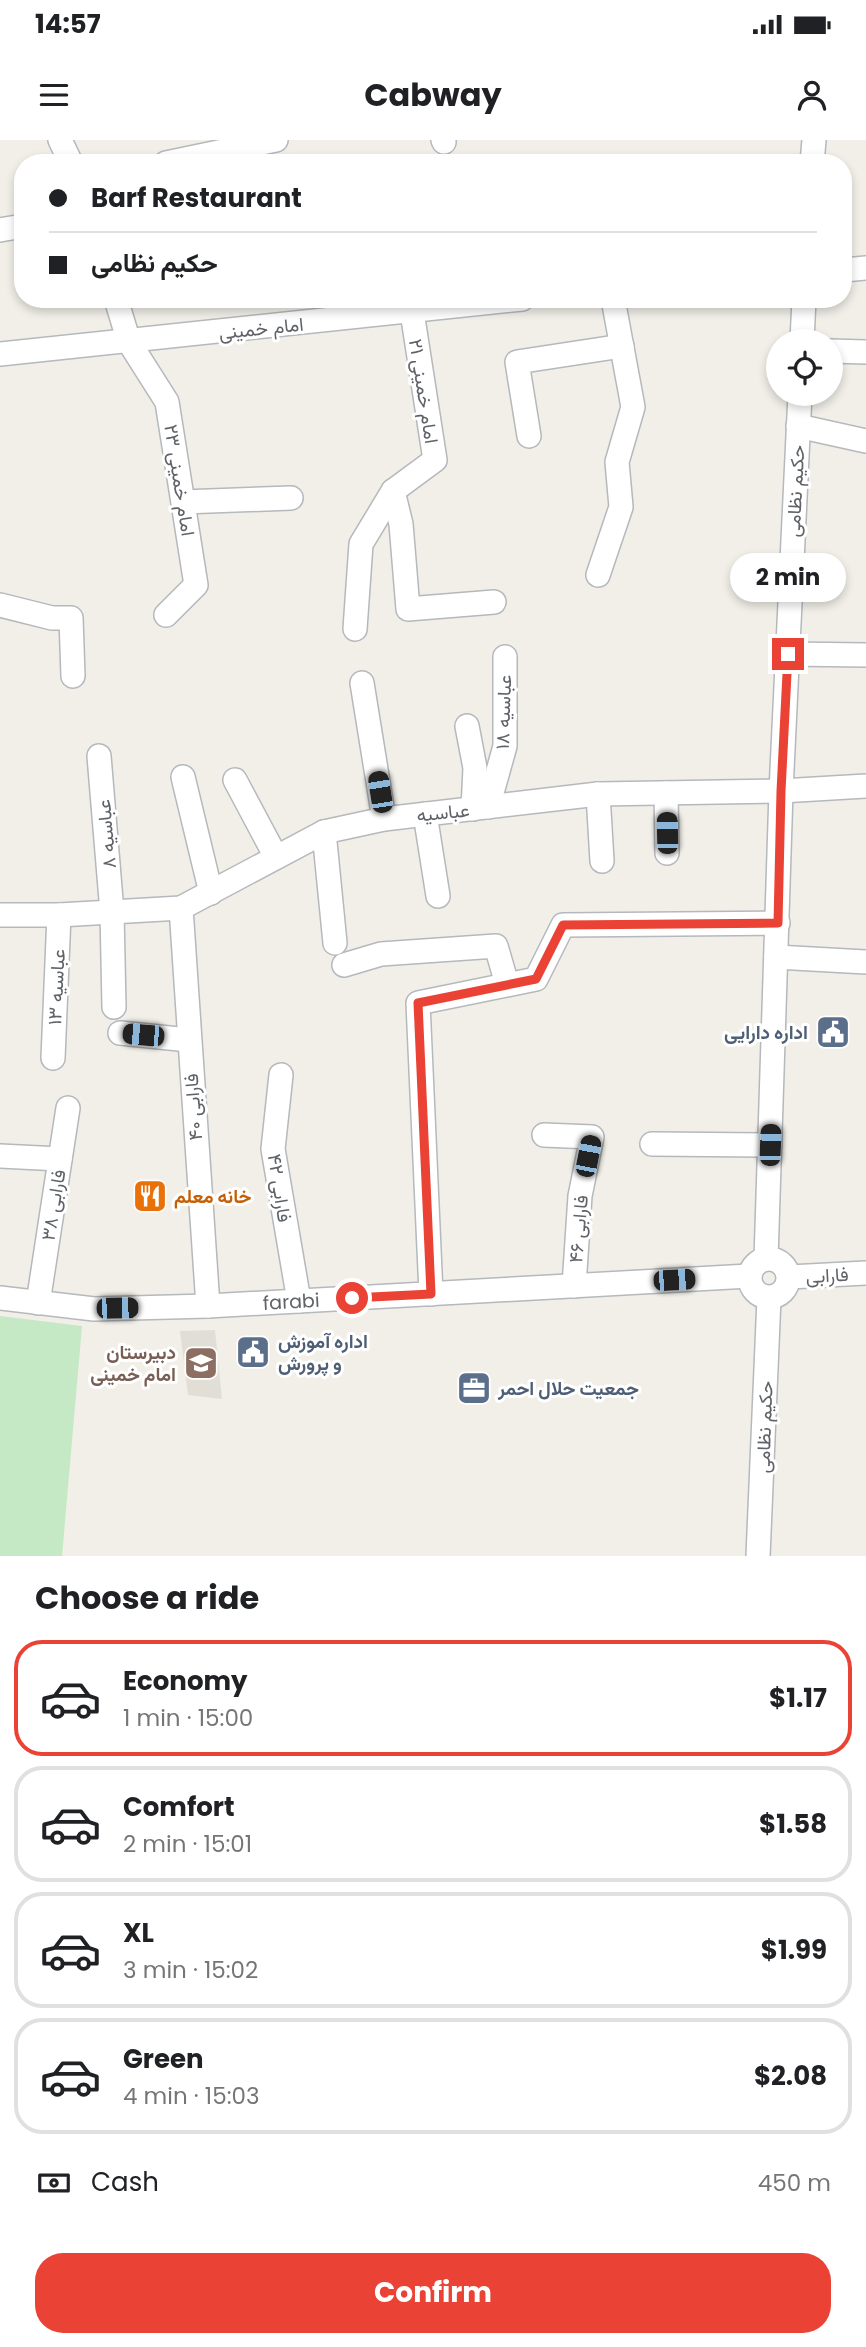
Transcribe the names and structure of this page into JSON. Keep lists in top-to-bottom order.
{
  "streets": {
    "street": [
      "امام خمینی",
      "امام خمینی ۲۱",
      "امام خمینی ۲۳",
      "حکیم نظامی",
      "عباسیه ۱۸",
      "عباسیه",
      "عباسیه ۸",
      "عباسیه ۱۳",
      "فارابی ۴۰",
      "فارابی ۴۲",
      "فارابی ۳۸",
      "فارابی ۴۶",
      "فارابی",
      "farabi"
    ]
  },
  "crossings": [
    ["امام خمینی", "امام خمینی ۲۳"],
    ["حکیم نظامی", "عباسیه"],
    ["حکیم نظامی", "فارابی"],
    ["حکیم نظامی", "farabi"],
    ["عباسیه ۱۸", "عباسیه"],
    ["عباسیه", "عباسیه ۸"],
    ["عباسیه", "عباسیه ۱۳"],
    ["عباسیه", "فارابی ۴۰"],
    ["فارابی ۴۰", "farabi"],
    ["فارابی ۴۲", "farabi"],
    ["فارابی ۳۸", "farabi"],
    ["فارابی ۴۶", "farabi"],
    ["فارابی", "farabi"]
  ],
  "places": {
    "public building": ["اداره دارایی", "اداره آموزش و پرورش"],
    "restaurant": ["خانه معلم"],
    "school or university": ["دبیرستان امام خمینی"],
    "office": ["جمعیت حلال احمر"]
  },
  "page": {
    "status": "14:57",
    "header": "Cabway",
    "banner": ["Barf Restaurant", "حکیم نظامی"],
    "bubble": "2 min",
    "heading": "Choose a ride",
    "list": [
      {
        "name": "Economy",
        "note": "1 min · 15:00",
        "value": "$1.17"
      },
      {
        "name": "Comfort",
        "note": "2 min · 15:01",
        "value": "$1.58"
      },
      {
        "name": "XL",
        "note": "3 min · 15:02",
        "value": "$1.99"
      },
      {
        "name": "Green",
        "note": "4 min · 15:03",
        "value": "$2.08"
      }
    ],
    "pay": ["Cash", "450 m"],
    "buttons": "Confirm"
  }
}
